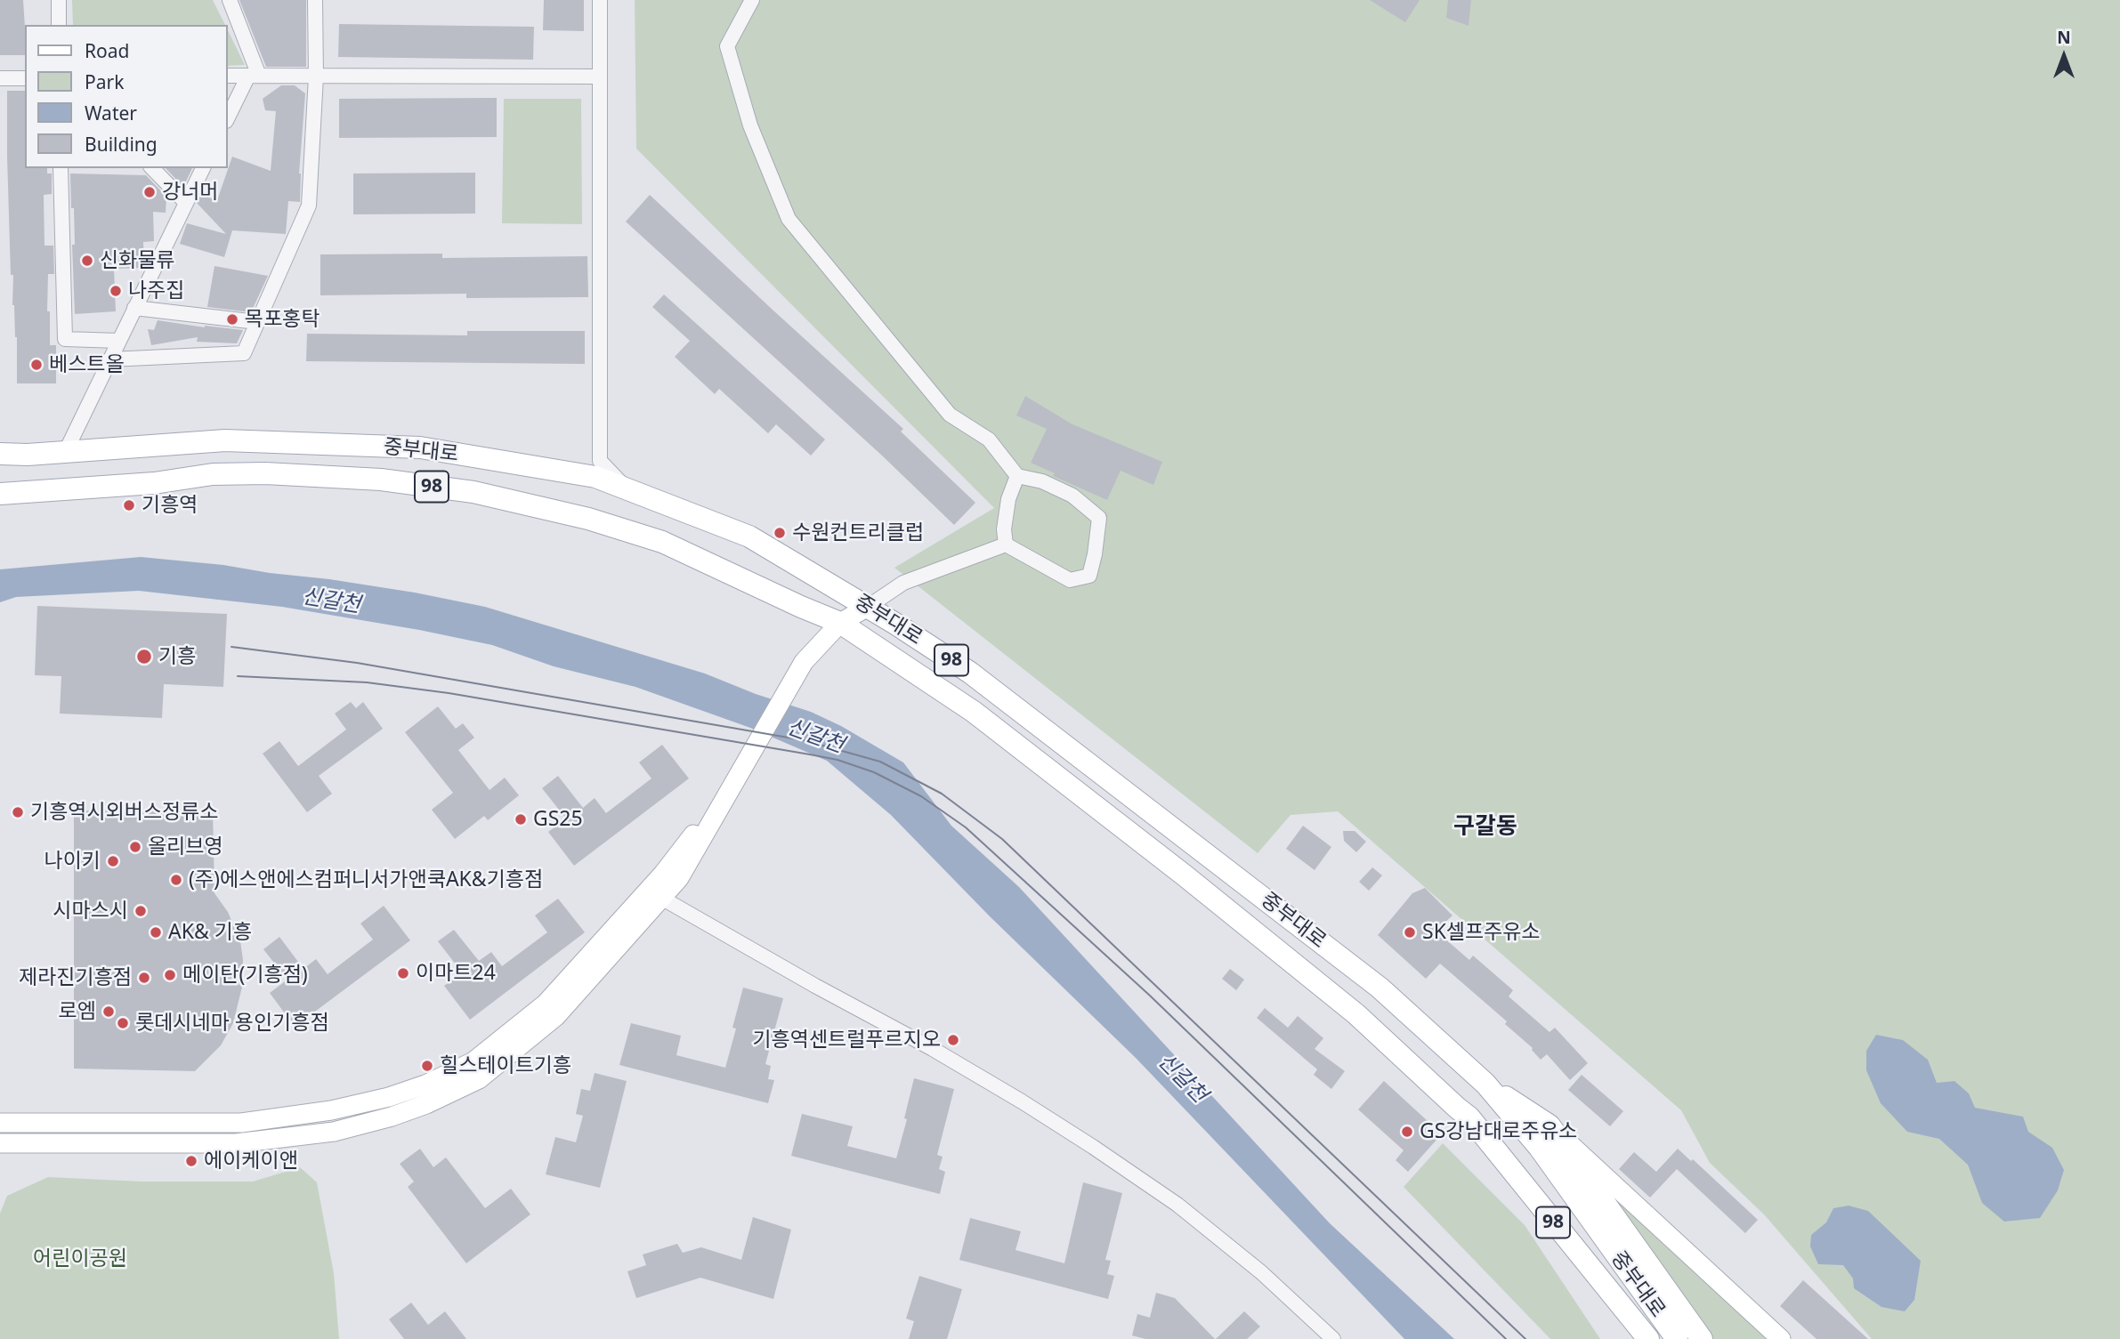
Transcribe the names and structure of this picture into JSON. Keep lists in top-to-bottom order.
{
  "streets": {
    "main road": ["중부대로", "98"]
  },
  "districts": ["구갈동"],
  "water": ["신갈천"],
  "parks": ["어린이공원"],
  "places": [
    "강너머",
    "신화물류",
    "나주집",
    "목포홍탁",
    "베스트올",
    "기흥역",
    "수원컨트리클럽",
    "기흥",
    "기흥역시외버스정류소",
    "GS25",
    "올리브영",
    "나이키",
    "(주)에스앤에스컴퍼니서가앤쿡AK&기흥점",
    "시마스시",
    "AK& 기흥",
    "SK셀프주유소",
    "이마트24",
    "메이탄(기흥점)",
    "제라진기흥점",
    "로엠",
    "롯데시네마 용인기흥점",
    "기흥역센트럴푸르지오",
    "힐스테이트기흥",
    "GS강남대로주유소",
    "에이케이앤"
  ],
  "legend": [
    "Road",
    "Park",
    "Water",
    "Building"
  ],
  "north": "top"
}
